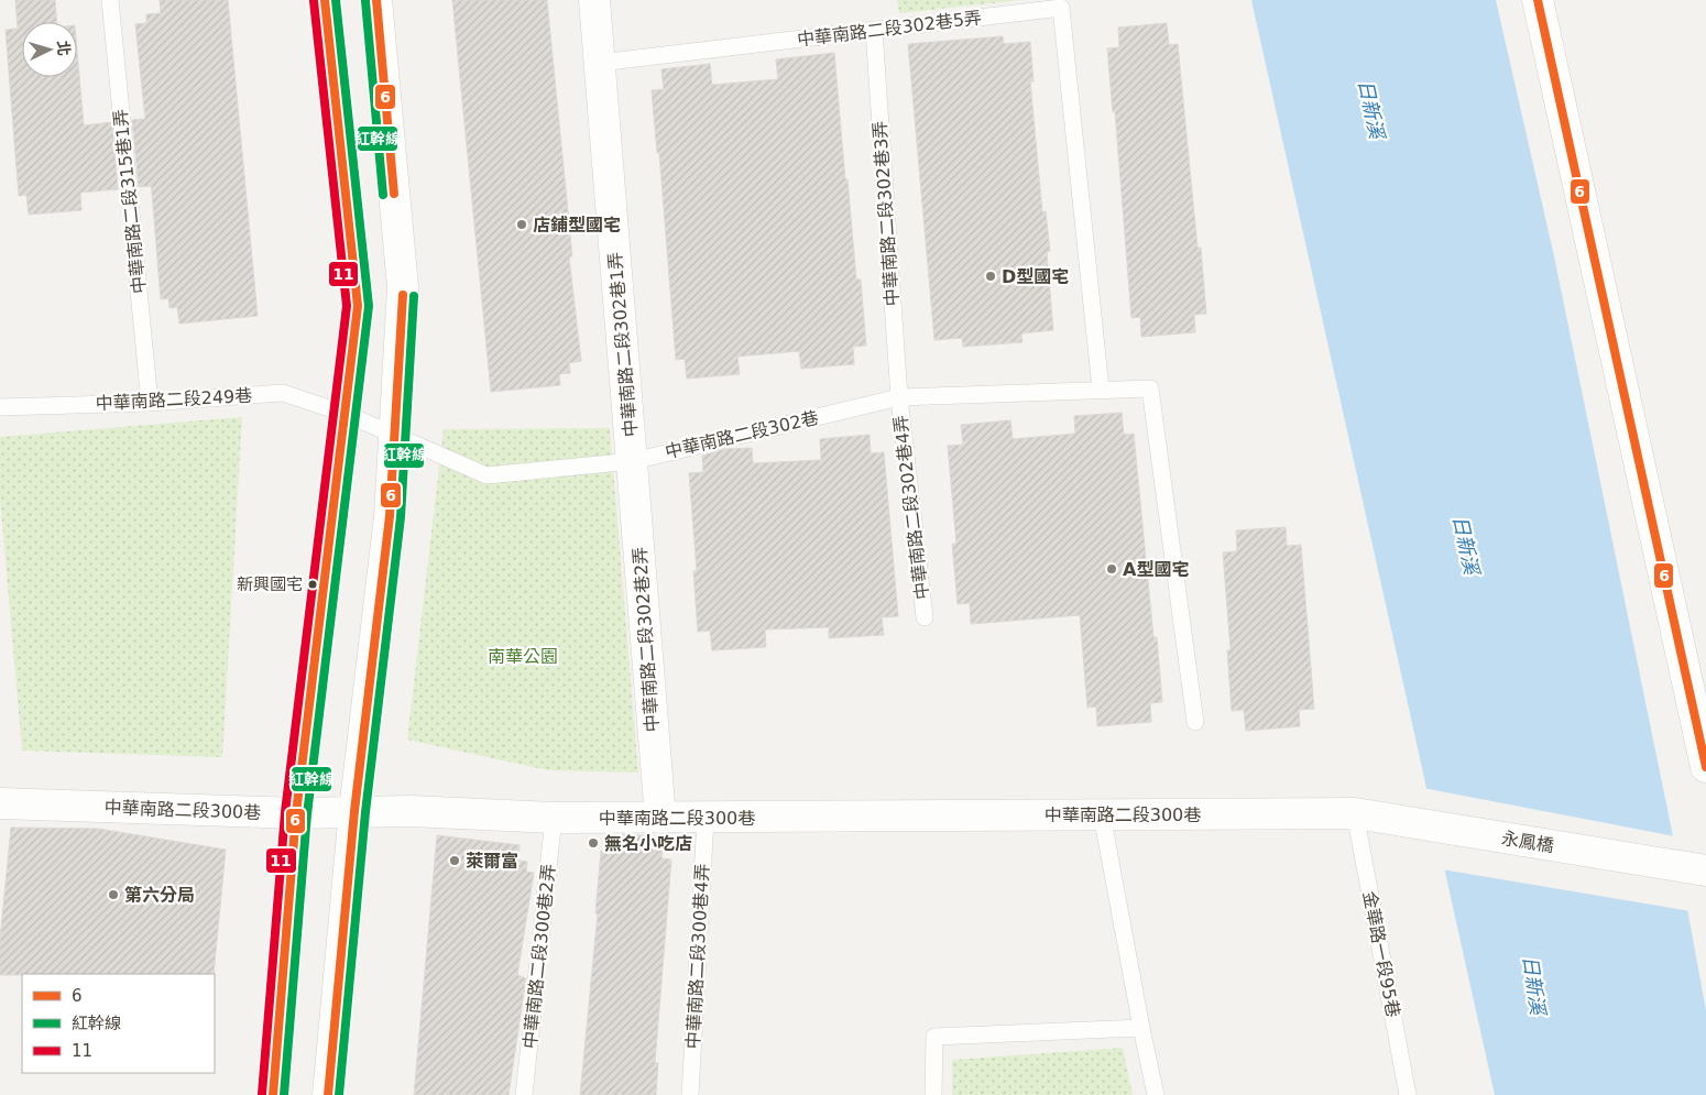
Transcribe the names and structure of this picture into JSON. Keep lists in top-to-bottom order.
{
  "streets": {
    "street": [
      "中華南路二段302巷1弄",
      "中華南路二段302巷2弄",
      "中華南路二段300巷",
      "永鳳橋"
    ],
    "lane": [
      "中華南路二段302巷5弄",
      "中華南路二段315巷1弄",
      "中華南路二段302巷3弄",
      "中華南路二段249巷",
      "中華南路二段302巷",
      "中華南路二段302巷4弄",
      "金華路一段95巷",
      "中華南路二段300巷2弄",
      "中華南路二段300巷4弄"
    ]
  },
  "crossings": [
    ["中華南路二段302巷5弄", "中華南路二段302巷3弄"],
    ["中華南路二段302巷5弄", "中華南路二段302巷1弄"],
    ["中華南路二段302巷5弄", "中華南路二段302巷"],
    ["中華南路二段315巷1弄", "中華南路二段249巷"],
    ["中華南路二段302巷3弄", "中華南路二段302巷"],
    ["中華南路二段302巷3弄", "中華南路二段302巷4弄"],
    ["中華南路二段302巷1弄", "中華南路二段302巷"],
    ["中華南路二段302巷1弄", "中華南路二段302巷2弄"],
    ["中華南路二段249巷", "中華南路二段302巷"],
    ["中華南路二段302巷", "中華南路二段302巷4弄"],
    ["中華南路二段302巷", "中華南路二段302巷2弄"],
    ["中華南路二段302巷2弄", "中華南路二段300巷"],
    ["中華南路二段300巷", "永鳳橋"],
    ["中華南路二段300巷", "金華路一段95巷"],
    ["中華南路二段300巷", "中華南路二段300巷2弄"],
    ["中華南路二段300巷", "中華南路二段300巷4弄"],
    ["永鳳橋", "金華路一段95巷"]
  ],
  "water": ["日新溪"],
  "parks": ["南華公園"],
  "places": [
    "店鋪型國宅",
    "D型國宅",
    "A型國宅",
    "新興國宅",
    "無名小吃店",
    "萊爾富",
    "第六分局"
  ],
  "lines": ["transit line 6", "transit line 紅幹線", "transit line 11"],
  "legend": ["6", "紅幹線", "11"],
  "north": "right"
}
